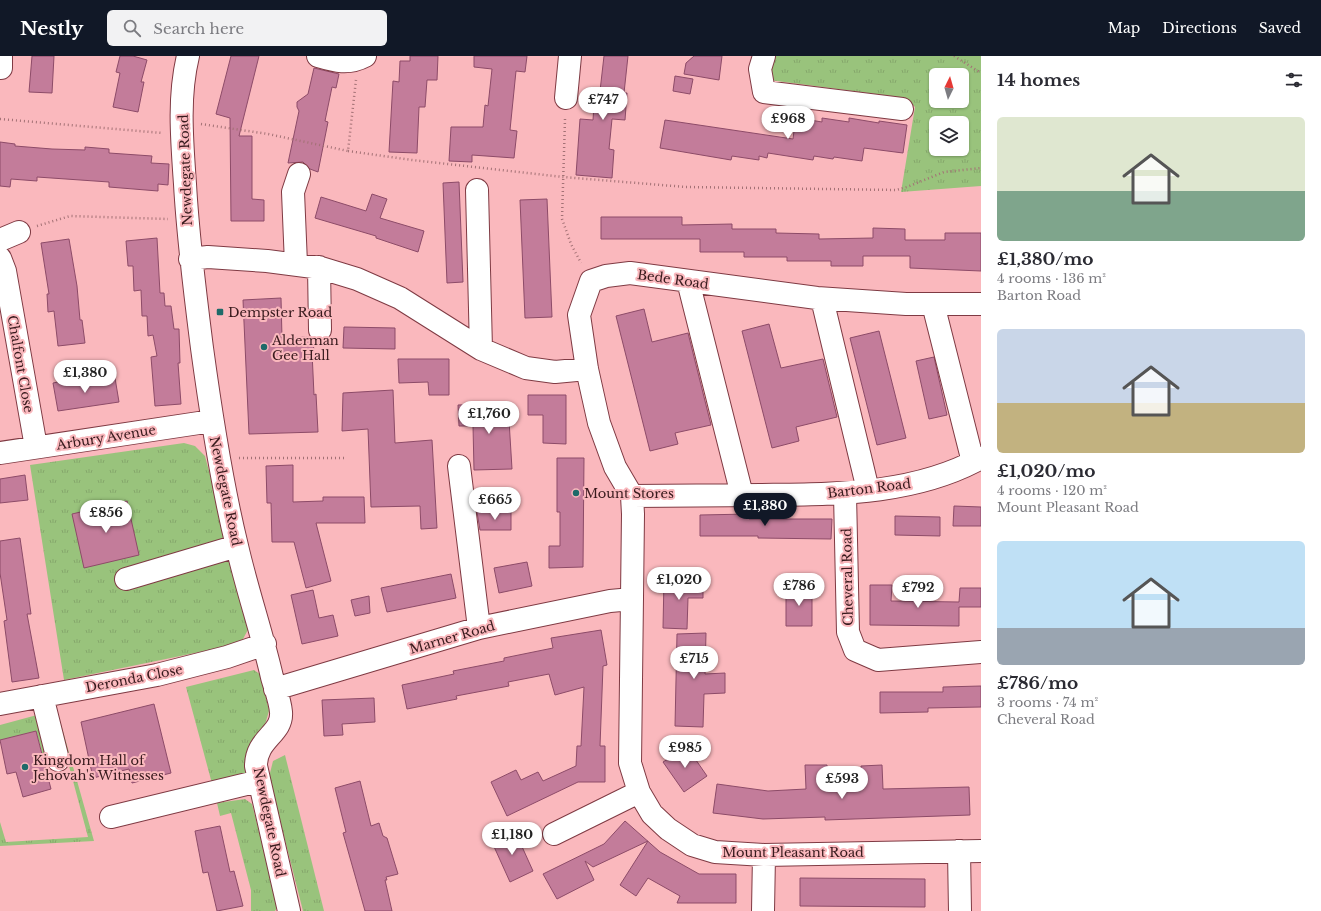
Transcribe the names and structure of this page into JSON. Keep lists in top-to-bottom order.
{
  "streets": {
    "street": [
      "Newdegate Road",
      "Bede Road",
      "Chalfont Close",
      "Arbury Avenue",
      "Barton Road",
      "Cheveral Road",
      "Marner Road",
      "Deronda Close",
      "Mount Pleasant Road"
    ]
  },
  "crossings": [
    ["Newdegate Road", "Arbury Avenue"],
    ["Newdegate Road", "Marner Road"],
    ["Newdegate Road", "Deronda Close"],
    ["Chalfont Close", "Arbury Avenue"],
    ["Barton Road", "Cheveral Road"],
    ["Barton Road", "Mount Pleasant Road"],
    ["Marner Road", "Mount Pleasant Road"]
  ],
  "places": {
    "transit": ["Dempster Road"],
    "other": ["Alderman Gee Hall", "Mount Stores", "Kingdom Hall of Jehovah's Witnesses"]
  },
  "north": "top",
  "page": {
    "header": "Nestly",
    "search": "Search here",
    "nav": ["Map", "Directions", "Saved"],
    "heading": "14 homes",
    "price": [
      "£747",
      "£968",
      "£1,380",
      "£1,760",
      "£665",
      "£1,380",
      "£856",
      "£1,020",
      "£786",
      "£792",
      "£715",
      "£985",
      "£593",
      "£1,180"
    ],
    "list": [
      {
        "name": "£1,380/mo",
        "note": "4 rooms · 136 m² · Barton Road"
      },
      {
        "name": "£1,020/mo",
        "note": "4 rooms · 120 m² · Mount Pleasant Road"
      },
      {
        "name": "£786/mo",
        "note": "3 rooms · 74 m² · Cheveral Road"
      }
    ]
  }
}
